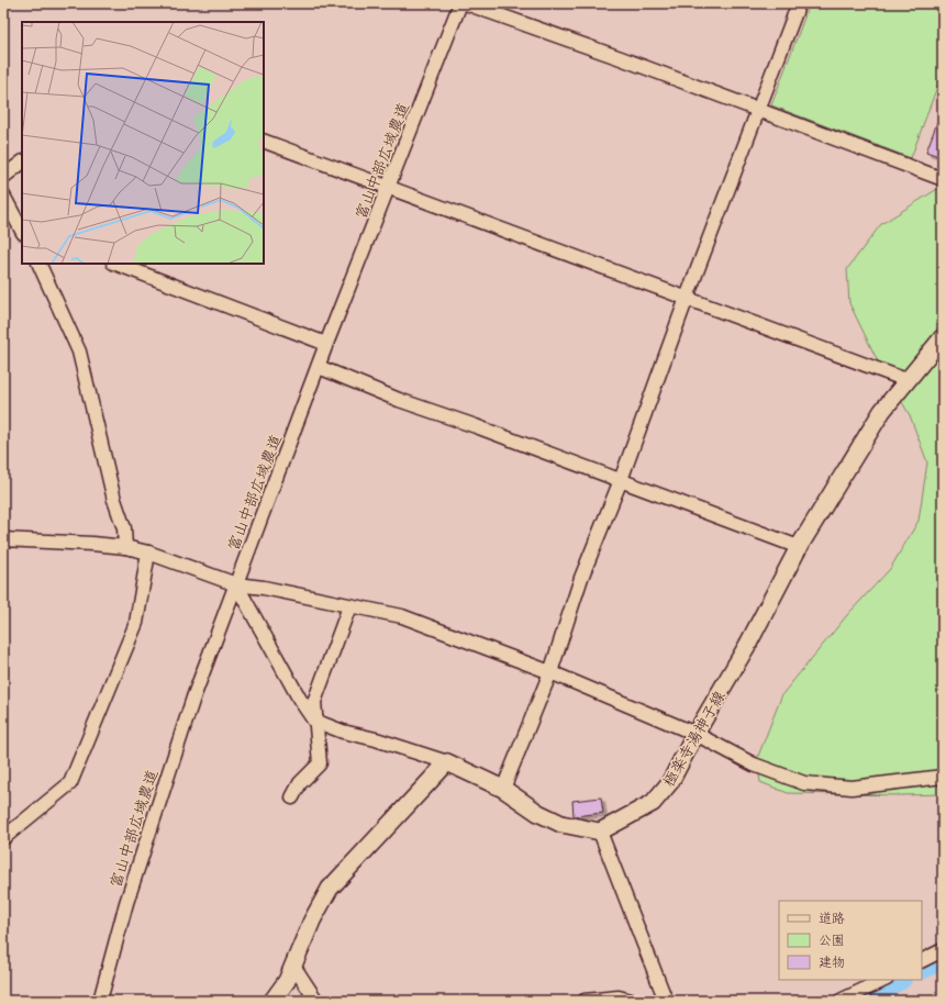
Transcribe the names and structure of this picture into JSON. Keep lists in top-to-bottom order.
{
  "streets": {
    "main road": ["極楽寺湯神子線"],
    "street": ["富山中部広域農道"]
  },
  "legend": ["道路", "公園", "建物"]
}
